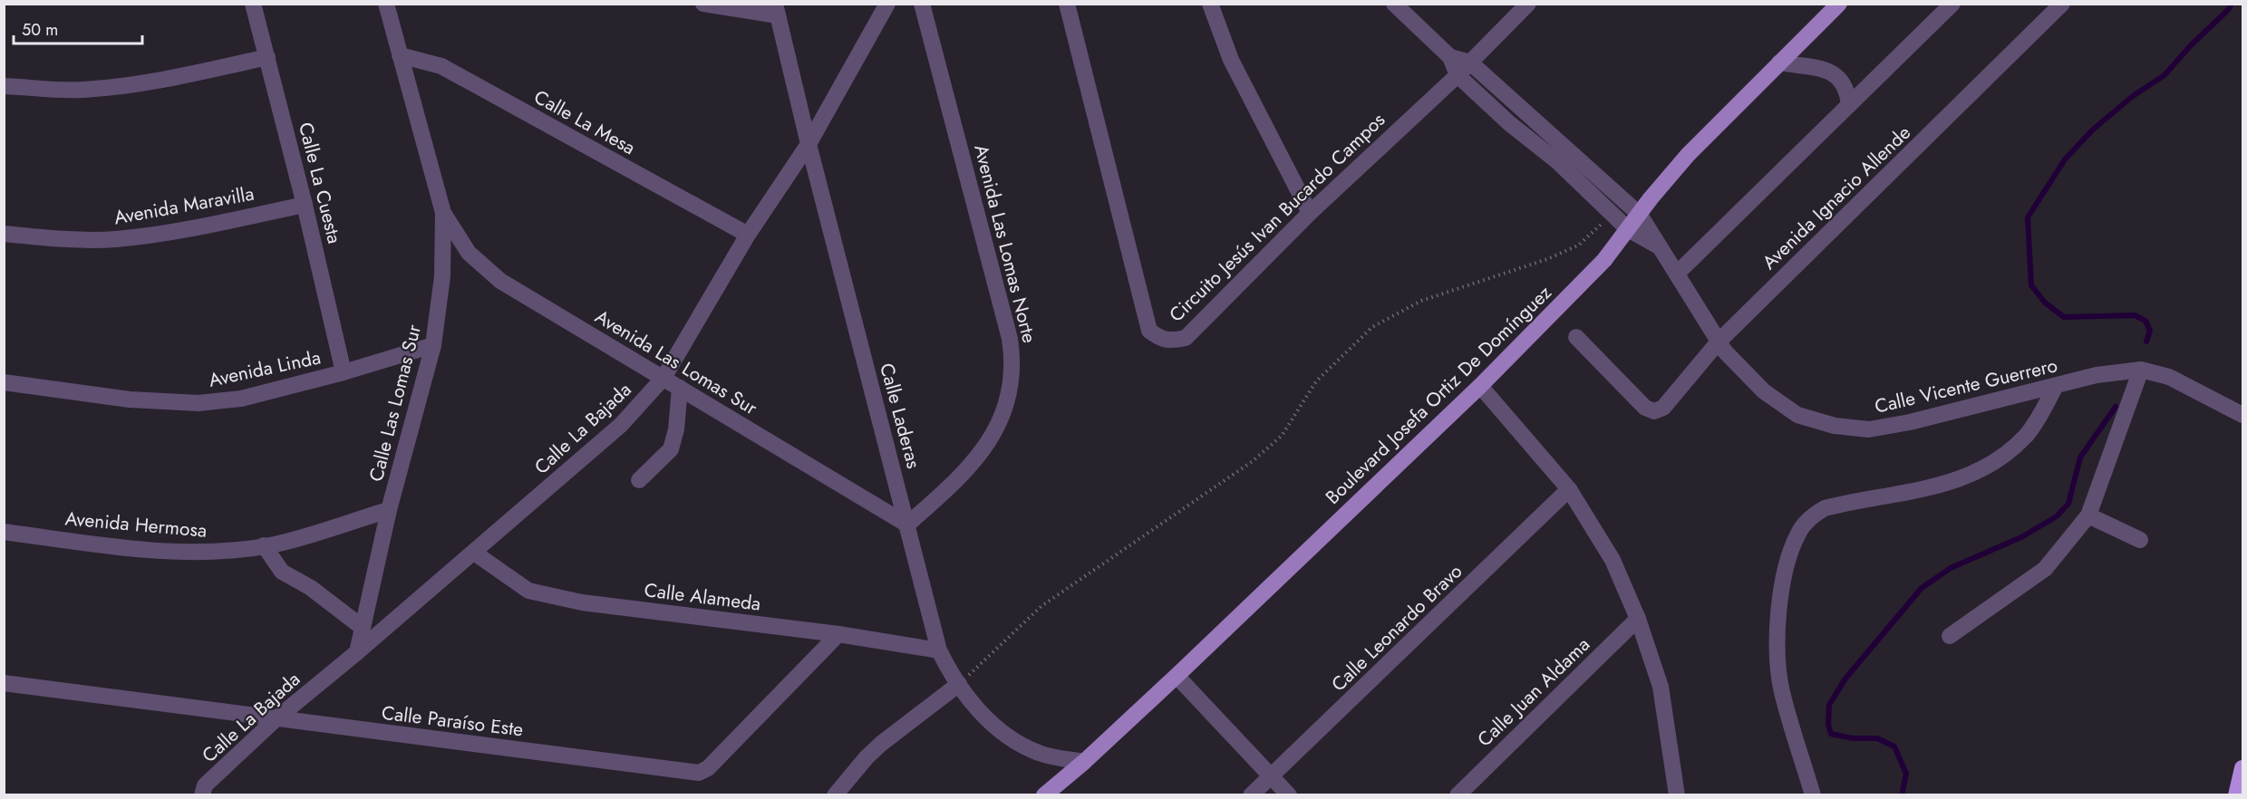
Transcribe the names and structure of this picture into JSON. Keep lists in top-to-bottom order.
{
  "streets": {
    "main road": ["Boulevard Josefa Ortiz De Domínguez"],
    "street": [
      "Calle La Mesa",
      "Calle La Cuesta",
      "Avenida Ignacio Allende",
      "Avenida Maravilla",
      "Circuito Jesús Ivan Bucardo Campos",
      "Avenida Las Lomas Norte",
      "Avenida Las Lomas Sur",
      "Avenida Linda",
      "Calle Vicente Guerrero",
      "Calle Las Lomas Sur",
      "Calle Laderas",
      "Calle La Bajada",
      "Avenida Hermosa",
      "Calle Alameda",
      "Calle Leonardo Bravo",
      "Calle Juan Aldama",
      "Calle Paraíso Este"
    ]
  },
  "crossings": [
    ["Calle La Mesa", "Calle Las Lomas Sur"],
    ["Calle La Mesa", "Calle La Bajada"],
    ["Calle La Cuesta", "Avenida Maravilla"],
    ["Calle La Cuesta", "Avenida Linda"],
    ["Avenida Ignacio Allende", "Calle Vicente Guerrero"],
    ["Avenida Las Lomas Norte", "Avenida Las Lomas Sur"],
    ["Avenida Las Lomas Norte", "Calle Laderas"],
    ["Avenida Las Lomas Sur", "Calle Las Lomas Sur"],
    ["Avenida Las Lomas Sur", "Calle Laderas"],
    ["Avenida Las Lomas Sur", "Calle La Bajada"],
    ["Avenida Linda", "Calle Las Lomas Sur"],
    ["Boulevard Josefa Ortiz De Domínguez", "Calle Laderas"],
    ["Calle Las Lomas Sur", "Calle La Bajada"],
    ["Calle Las Lomas Sur", "Avenida Hermosa"],
    ["Calle Laderas", "Calle La Bajada"],
    ["Calle Laderas", "Calle Alameda"],
    ["Calle La Bajada", "Calle Alameda"],
    ["Calle La Bajada", "Calle Paraíso Este"],
    ["Calle Alameda", "Calle Paraíso Este"]
  ],
  "scale_bar": "50 m"
}
